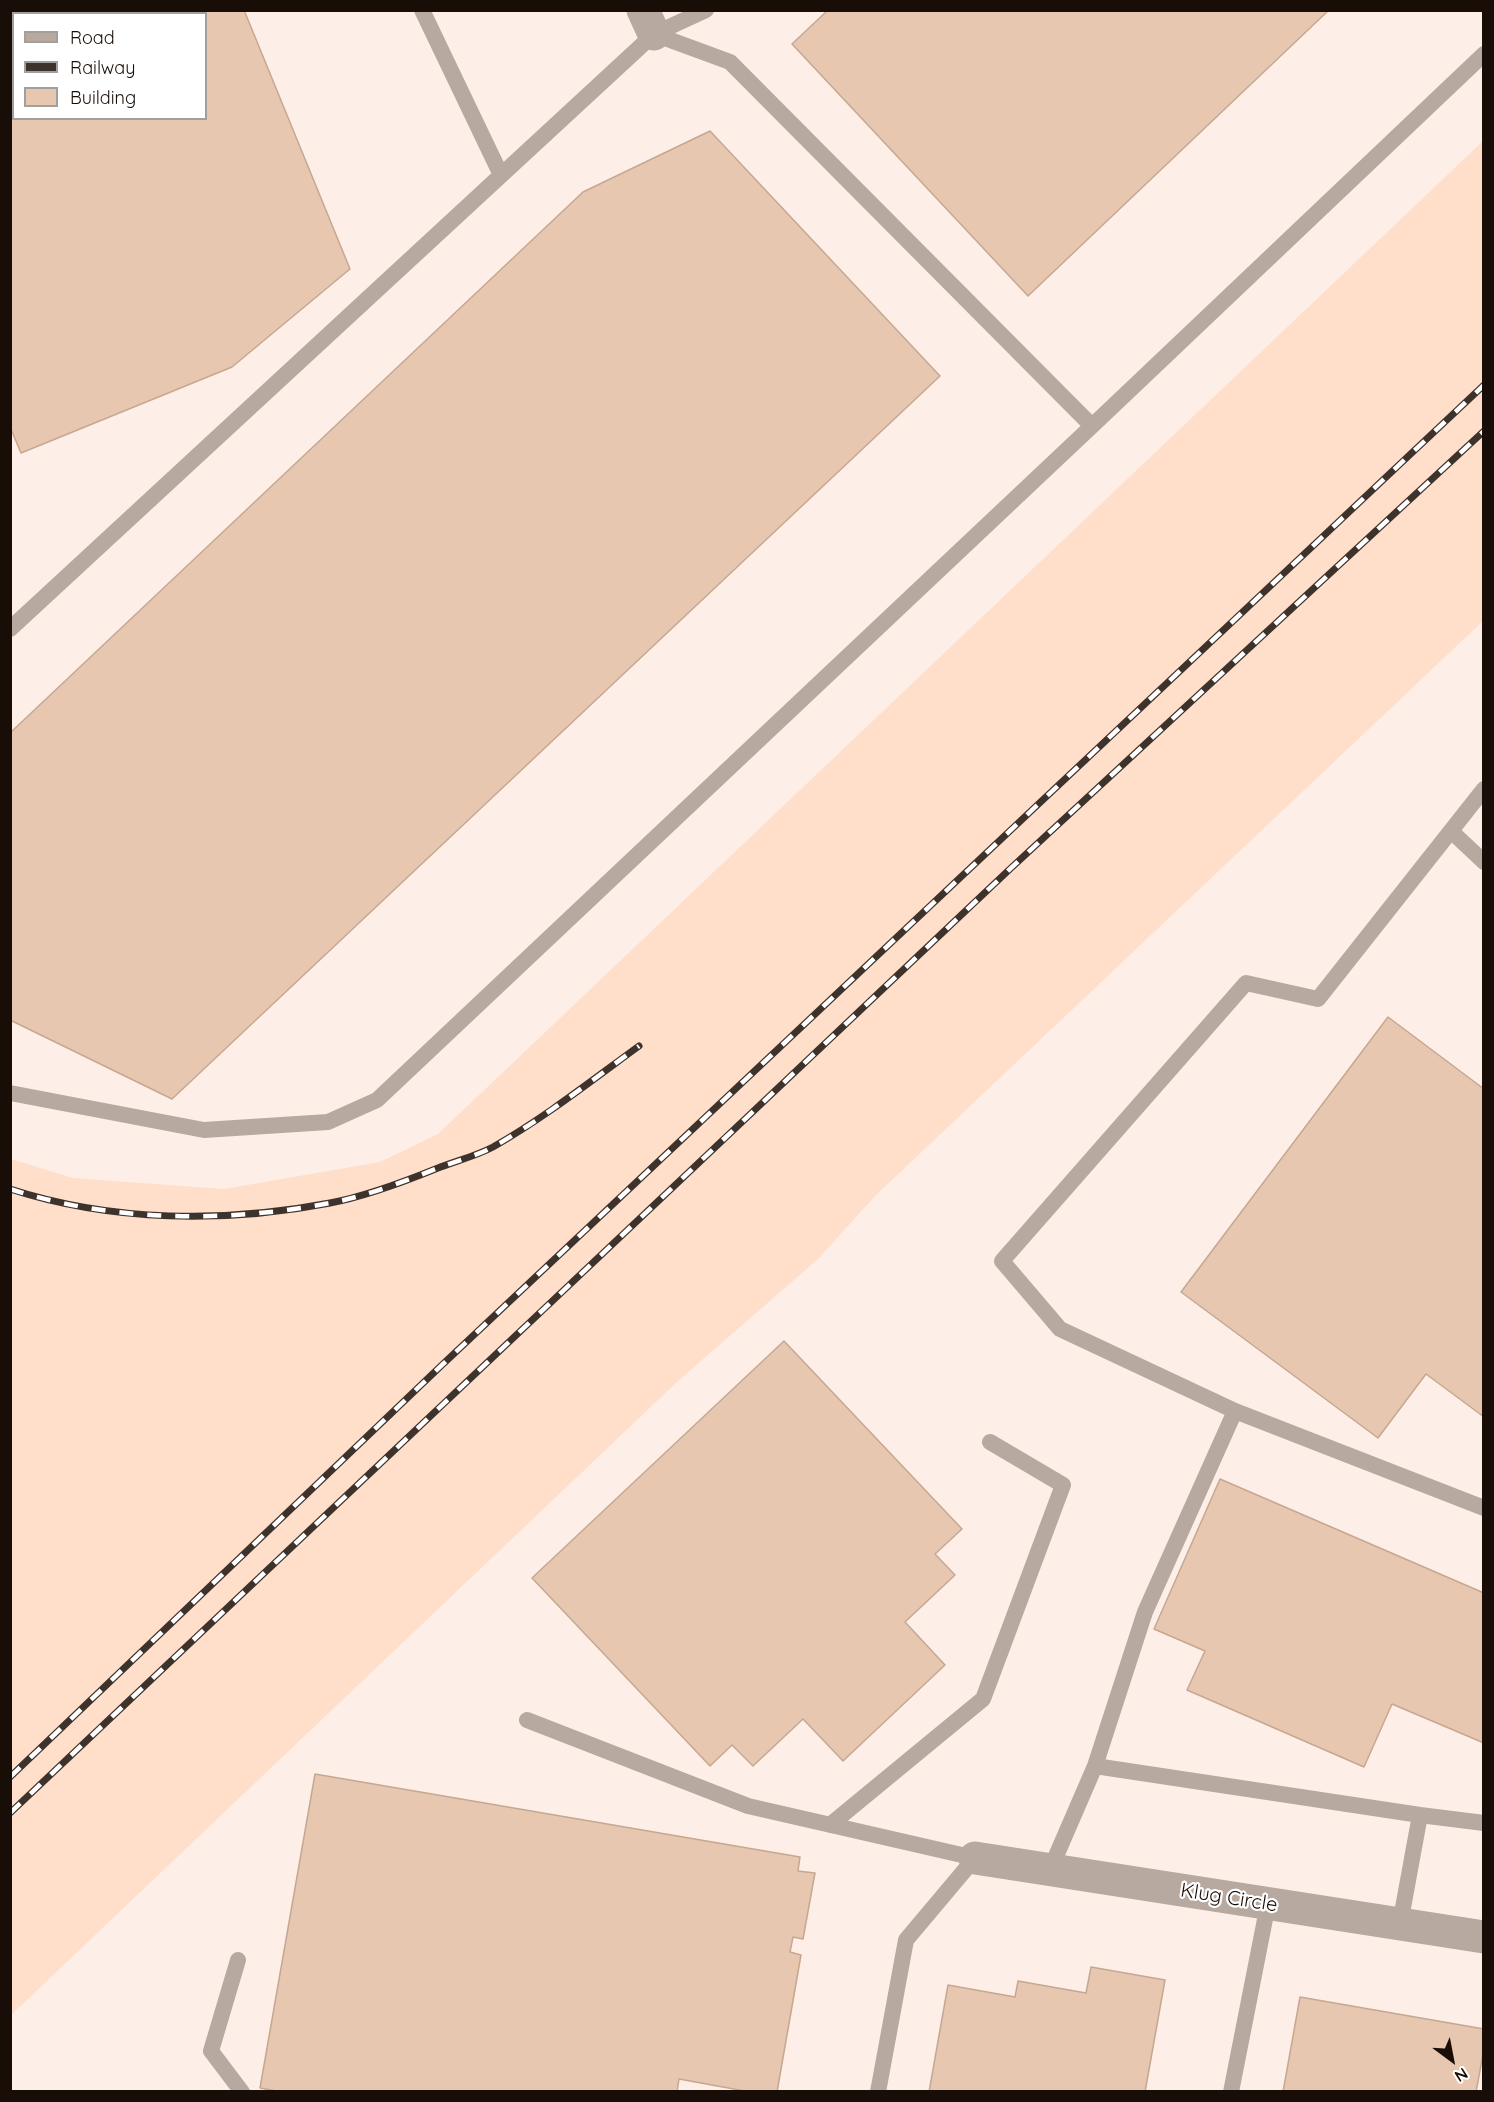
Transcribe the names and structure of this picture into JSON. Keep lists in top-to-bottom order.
{
  "streets": {
    "street": ["Klug Circle"]
  },
  "legend": ["Road", "Railway", "Building"],
  "north": "bottom right"
}
